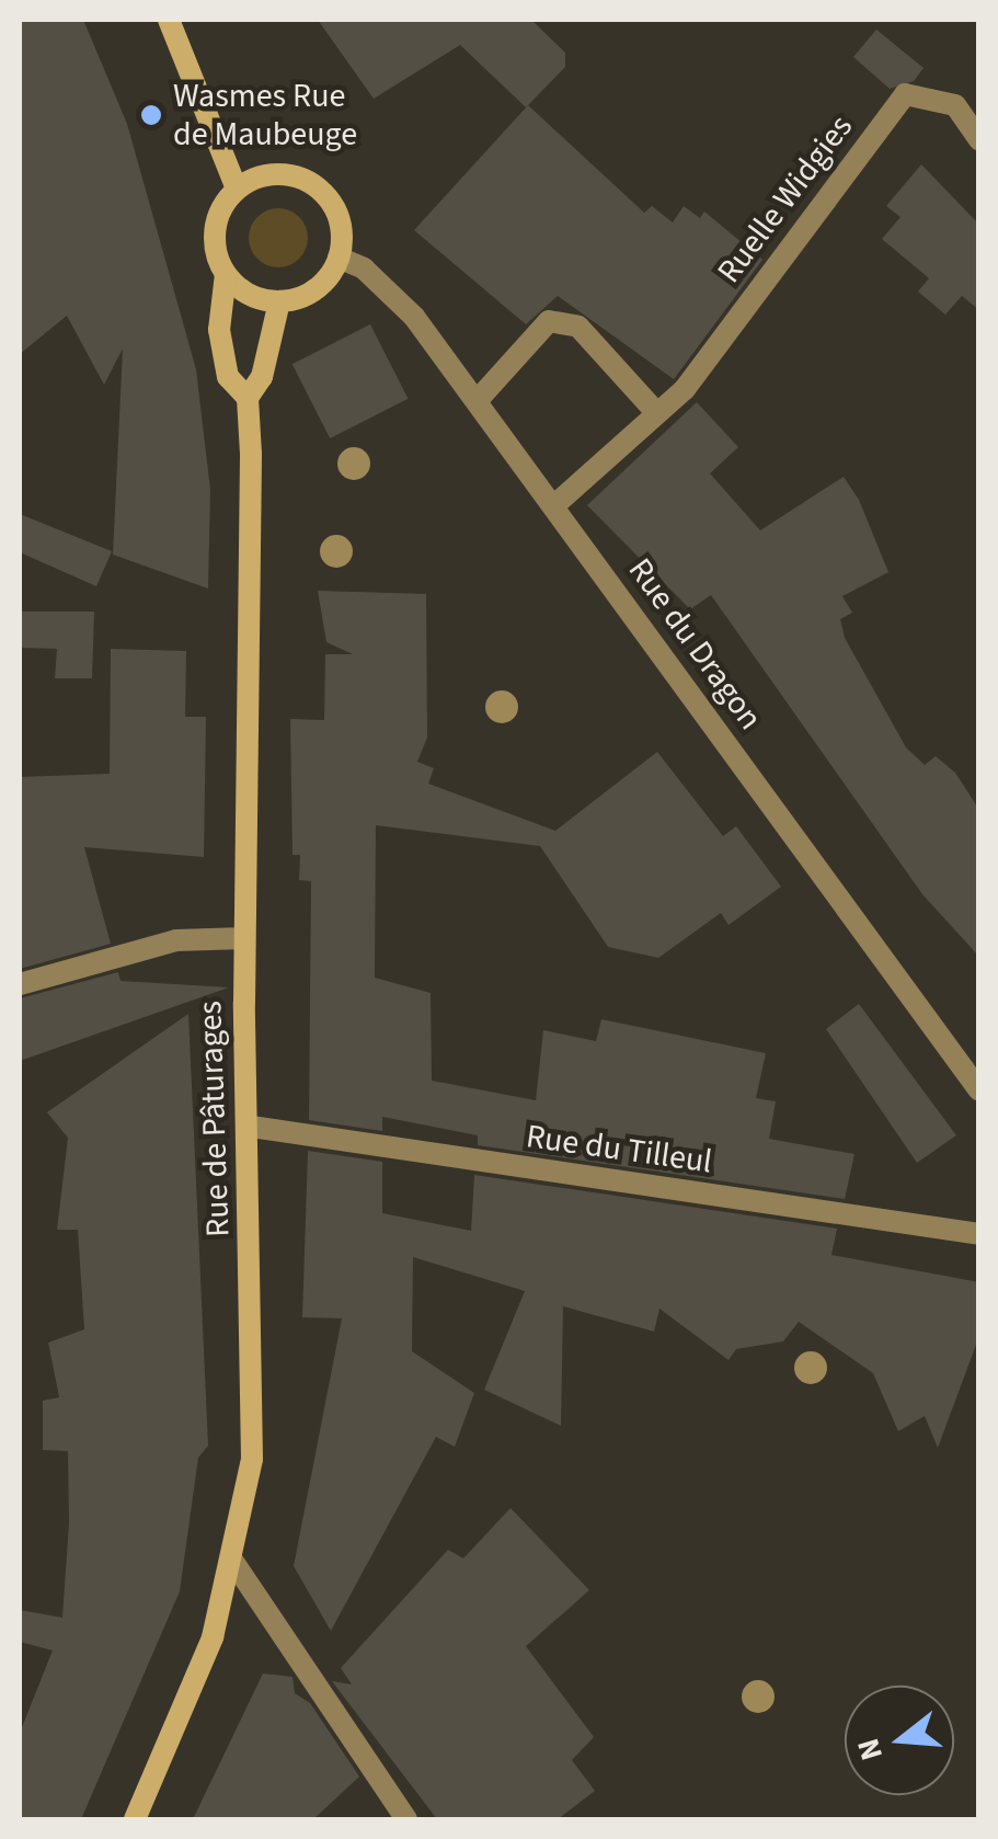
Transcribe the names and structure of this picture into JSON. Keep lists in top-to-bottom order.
{
  "streets": {
    "street": [
      "Ruelle Widgies",
      "Rue du Dragon",
      "Rue de Pâturages",
      "Rue du Tilleul"
    ]
  },
  "crossings": [
    ["Ruelle Widgies", "Rue du Dragon"],
    ["Rue du Dragon", "Rue de Pâturages"],
    ["Rue de Pâturages", "Rue du Tilleul"]
  ],
  "places": ["Wasmes Rue de Maubeuge"],
  "north": "left"
}
